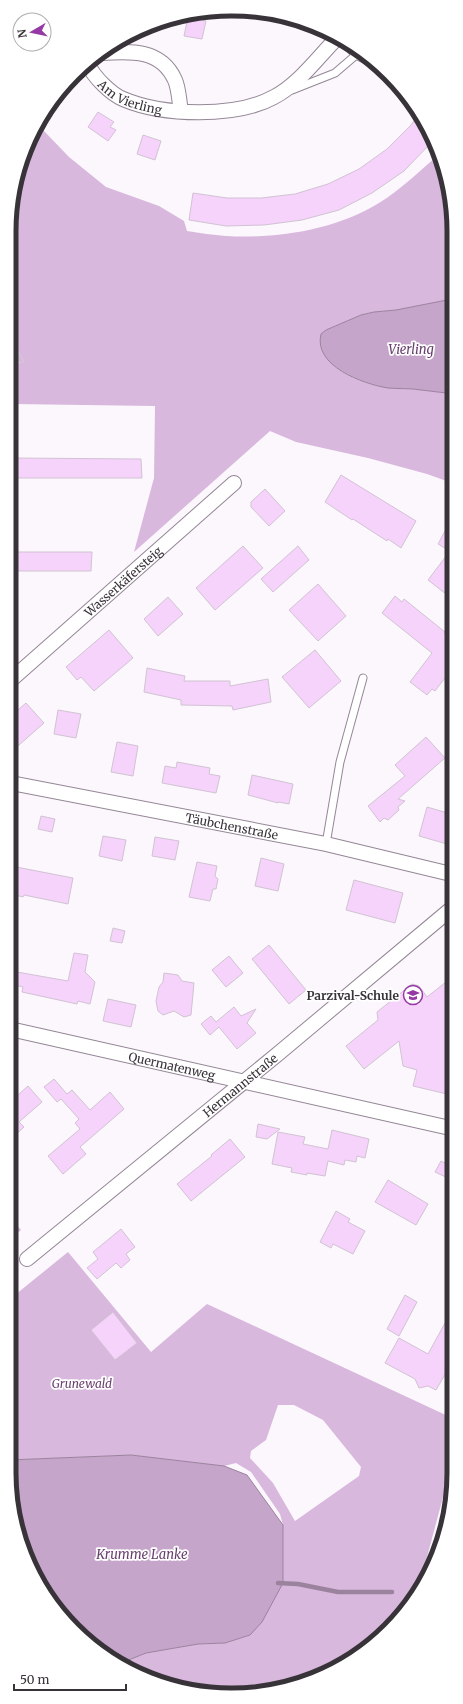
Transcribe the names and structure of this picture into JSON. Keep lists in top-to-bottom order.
{
  "streets": {
    "street": [
      "Am Vierling",
      "Wasserkäfersteig",
      "Täubchenstraße",
      "Quermatenweg",
      "Hermannstraße"
    ]
  },
  "crossings": [
    ["Quermatenweg", "Hermannstraße"]
  ],
  "water": ["Vierling", "Krumme Lanke"],
  "parks": ["Grunewald"],
  "places": {
    "school or university": ["Parzival-Schule"]
  },
  "scale_bar": "50 m",
  "north": "left"
}
